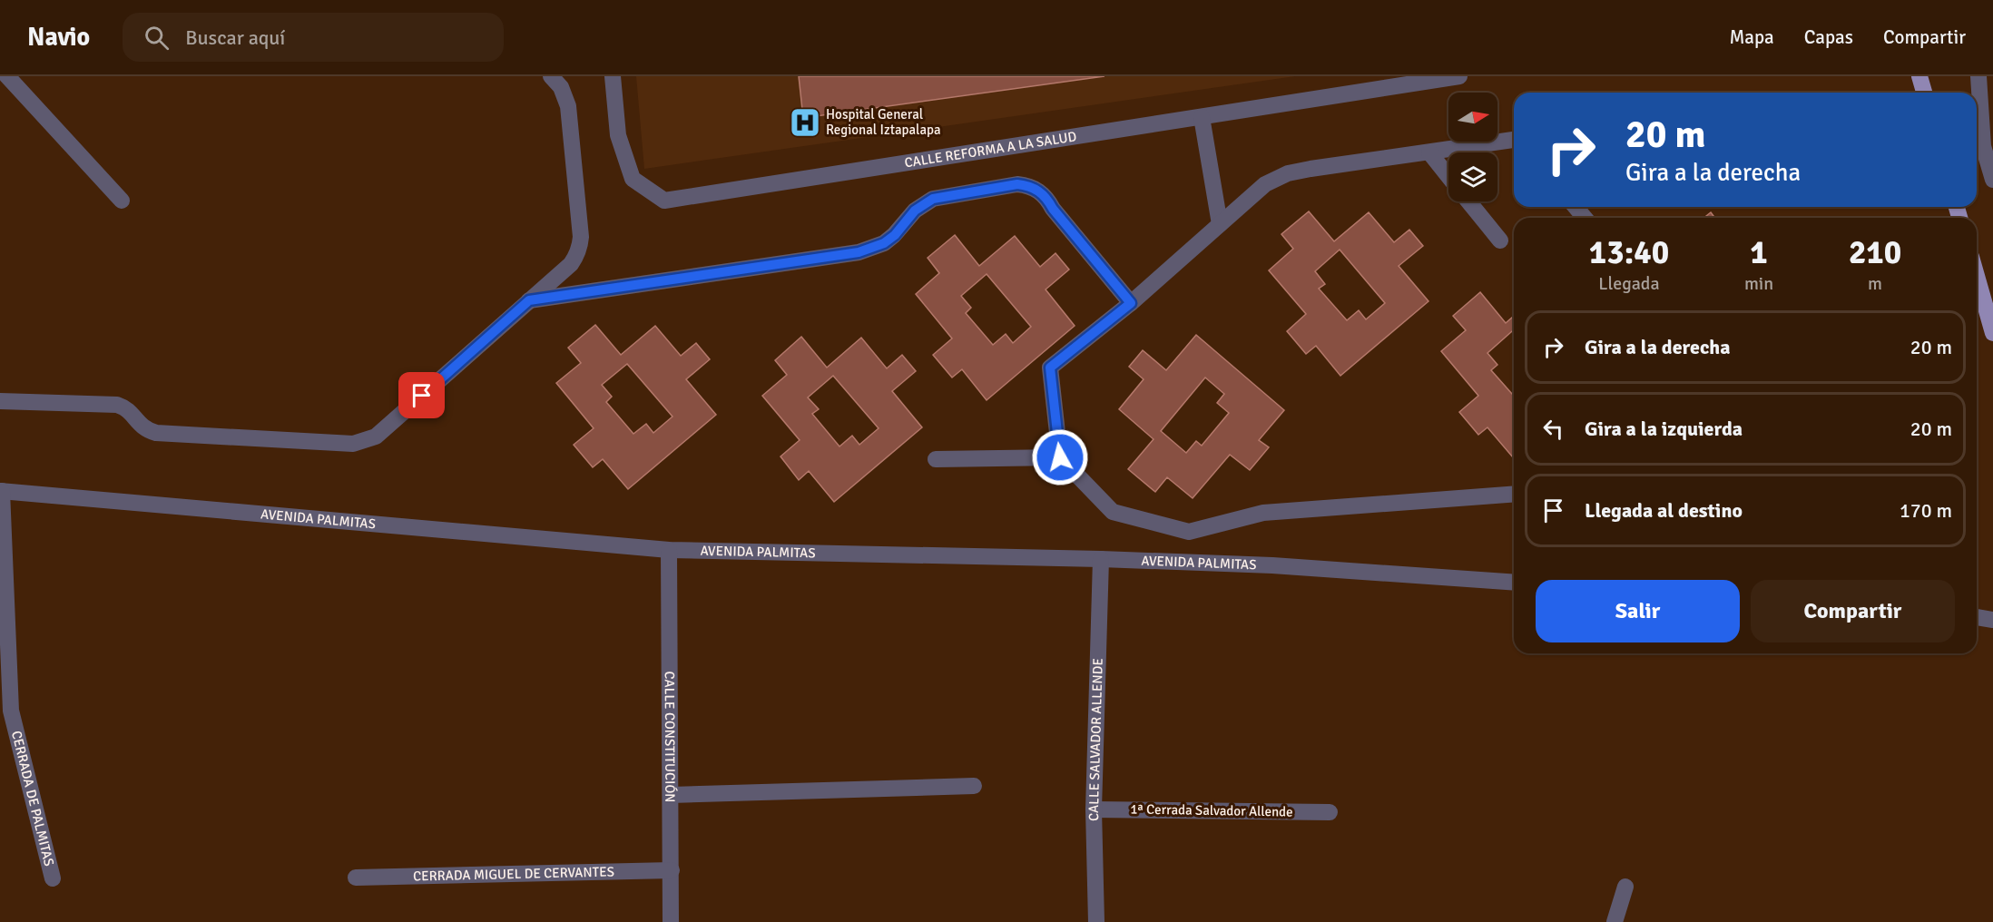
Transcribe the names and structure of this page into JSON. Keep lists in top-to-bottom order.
{
  "streets": {
    "street": [
      "CALLE REFORMA A LA SALUD",
      "AVENIDA PALMITAS",
      "CALLE CONSTITUCIÓN",
      "CALLE SALVADOR ALLENDE",
      "CERRADA DE PALMITAS",
      "1ª Cerrada Salvador Allende",
      "CERRADA MIGUEL DE CERVANTES"
    ]
  },
  "crossings": [
    ["AVENIDA PALMITAS", "CALLE CONSTITUCIÓN"],
    ["AVENIDA PALMITAS", "CALLE SALVADOR ALLENDE"],
    ["AVENIDA PALMITAS", "CERRADA DE PALMITAS"],
    ["CALLE CONSTITUCIÓN", "CERRADA MIGUEL DE CERVANTES"],
    ["CALLE SALVADOR ALLENDE", "1ª Cerrada Salvador Allende"]
  ],
  "places": {
    "hospital": ["Hospital General Regional Iztapalapa"]
  },
  "north": "right",
  "page": {
    "header": "Navio",
    "search": "Buscar aquí",
    "nav": ["Mapa", "Capas", "Compartir"],
    "turn": ["20 m", "Gira a la derecha"],
    "eta": [
      "13:40",
      "Llegada",
      "1",
      "min",
      "210",
      "m"
    ],
    "list": [
      {
        "name": "Gira a la derecha",
        "value": "20 m"
      },
      {
        "name": "Gira a la izquierda",
        "value": "20 m"
      },
      {
        "name": "Llegada al destino",
        "value": "170 m"
      }
    ],
    "buttons": ["Salir", "Compartir"]
  }
}
